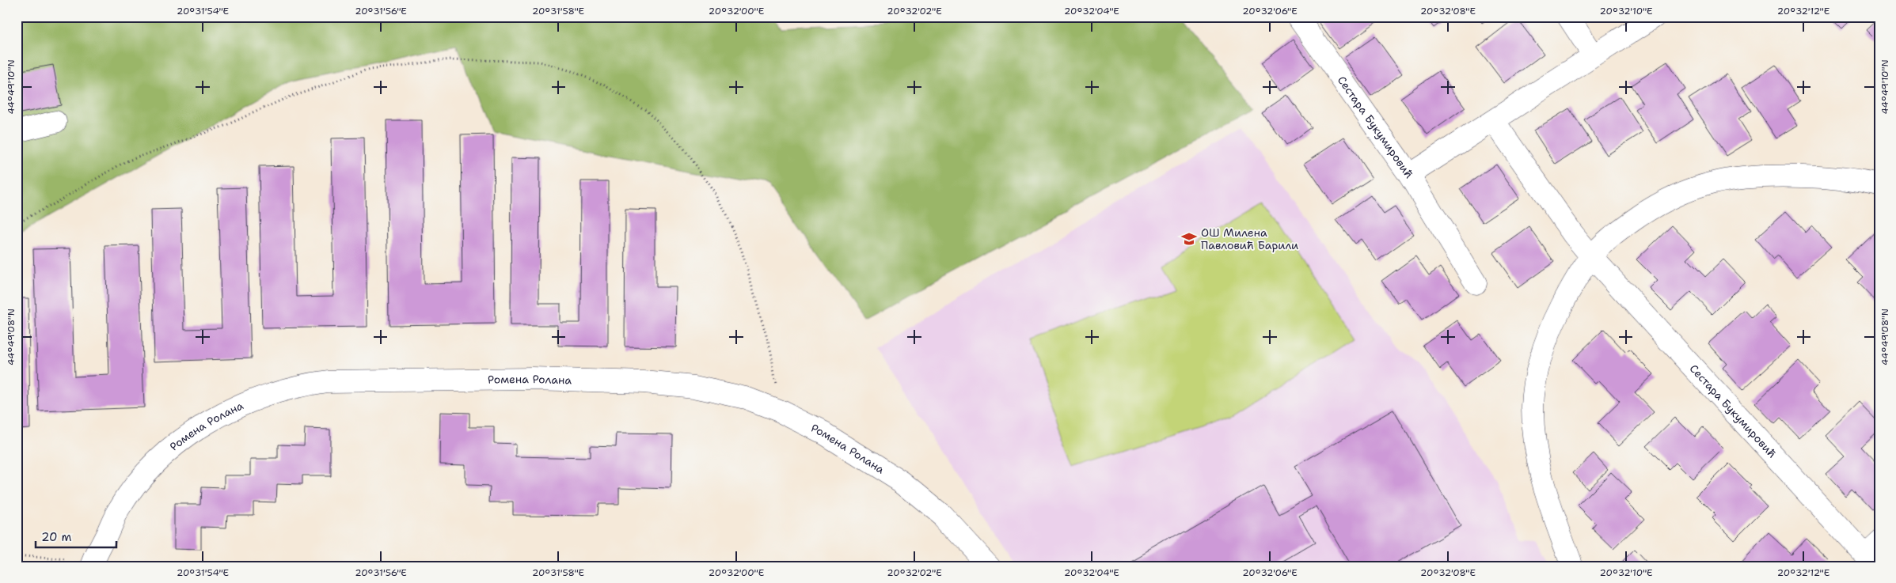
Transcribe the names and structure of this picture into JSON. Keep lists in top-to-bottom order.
{
  "streets": {
    "street": ["Сестара Букумировић", "Ромена Ролана"]
  },
  "places": {
    "school or university": ["ОШ Милена Павловић Барили"]
  },
  "scale_bar": "20 m",
  "coordinates": [
    "20°31'54\"E",
    "20°31'56\"E",
    "20°31'58\"E",
    "20°32'00\"E",
    "20°32'02\"E",
    "20°32'04\"E",
    "20°32'06\"E",
    "20°32'08\"E",
    "20°32'10\"E",
    "20°32'12\"E",
    "44°49'10\"N",
    "44°49'08\"N"
  ]
}
